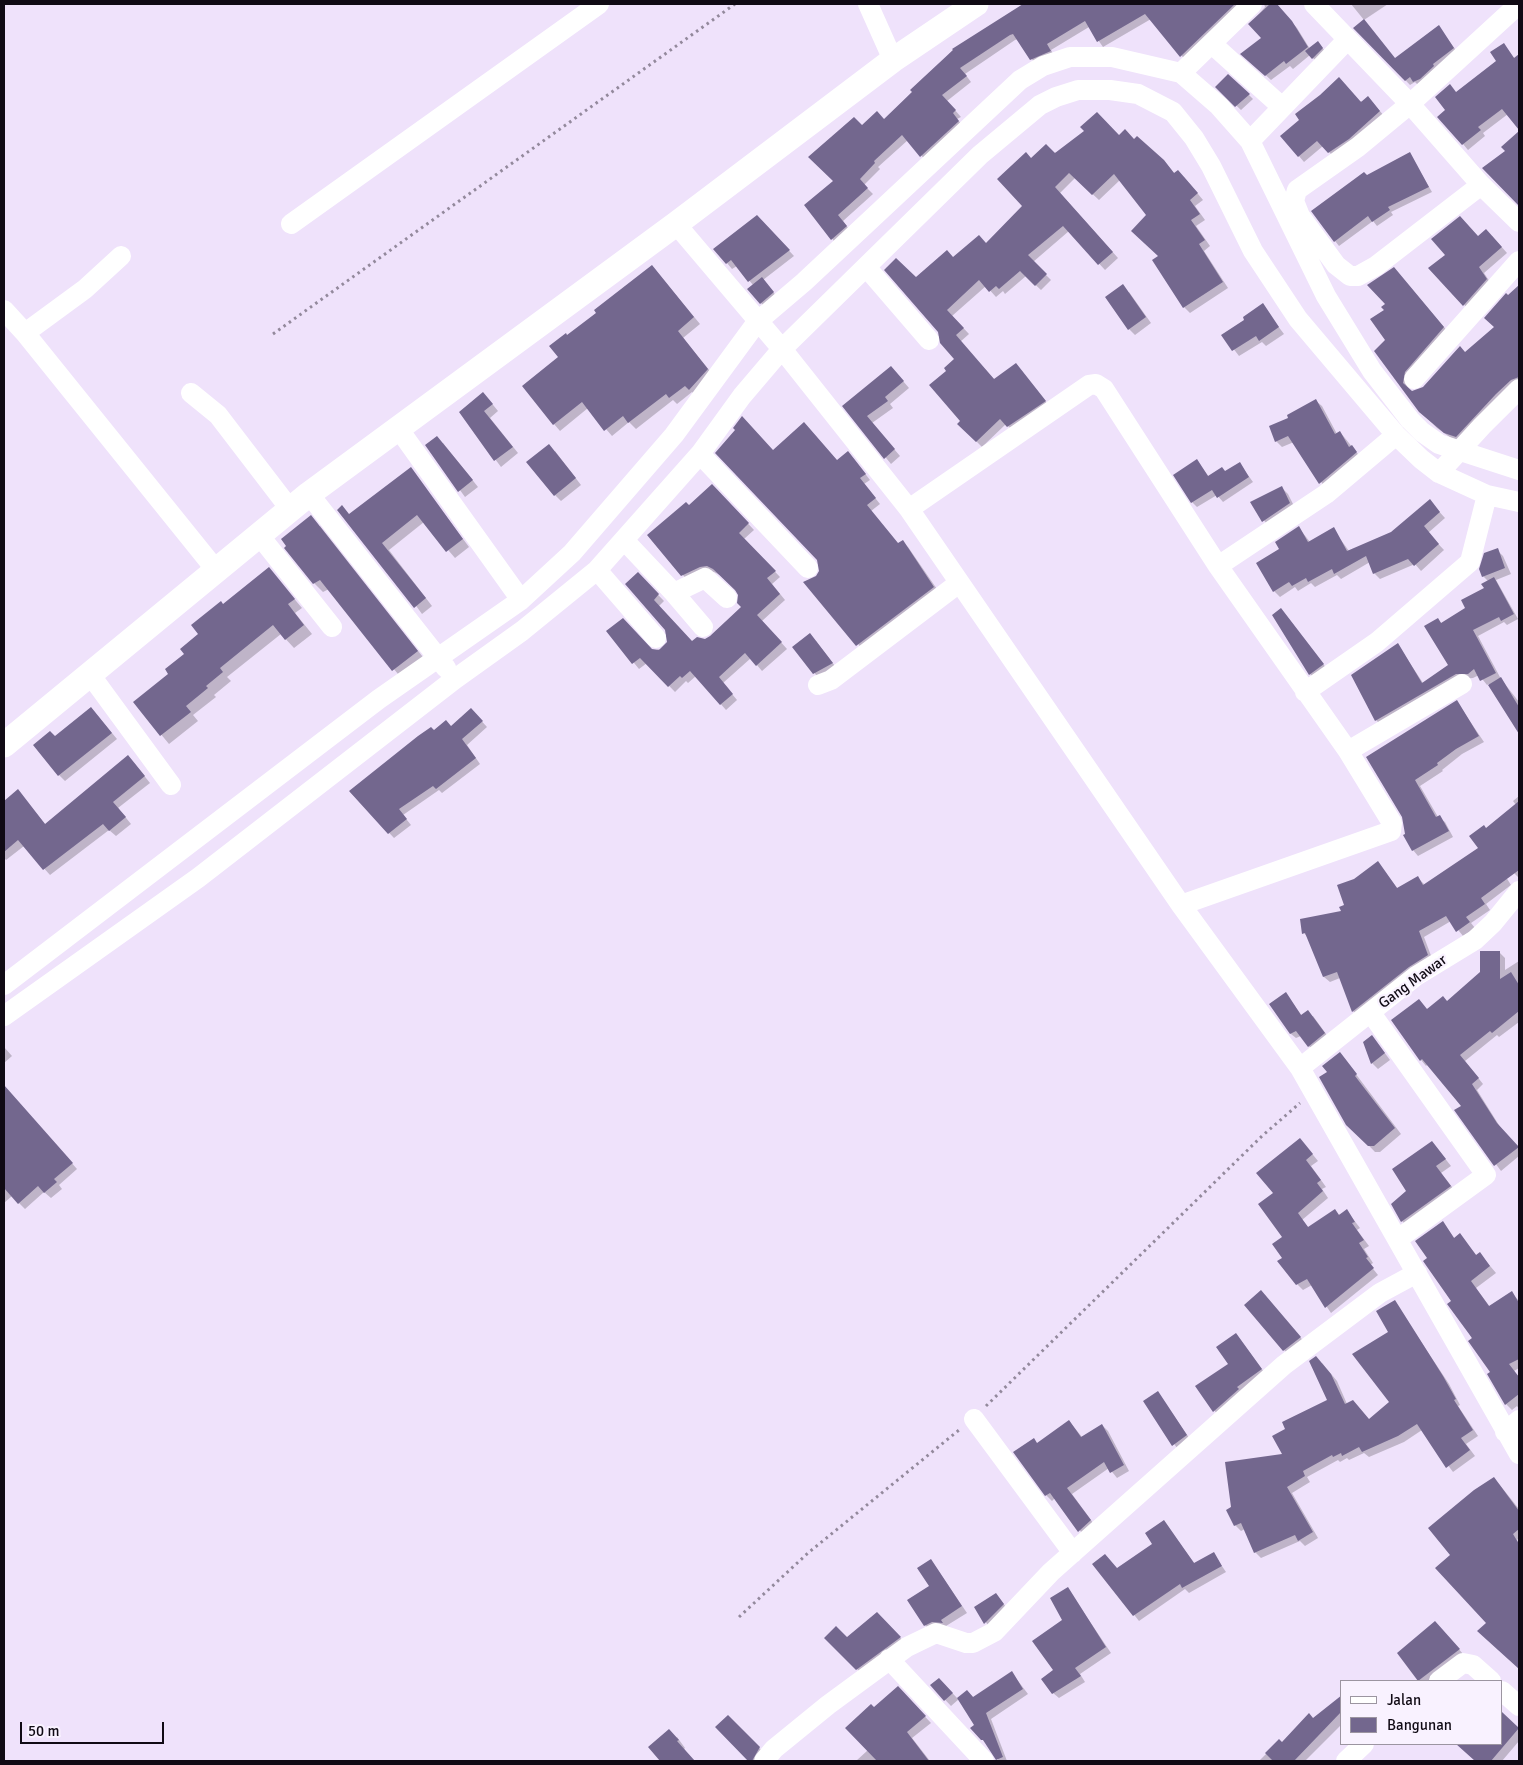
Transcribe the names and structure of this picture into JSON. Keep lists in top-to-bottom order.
{
  "streets": {
    "street": ["Gang Mawar"]
  },
  "legend": ["Jalan", "Bangunan"],
  "scale_bar": "50 m"
}
